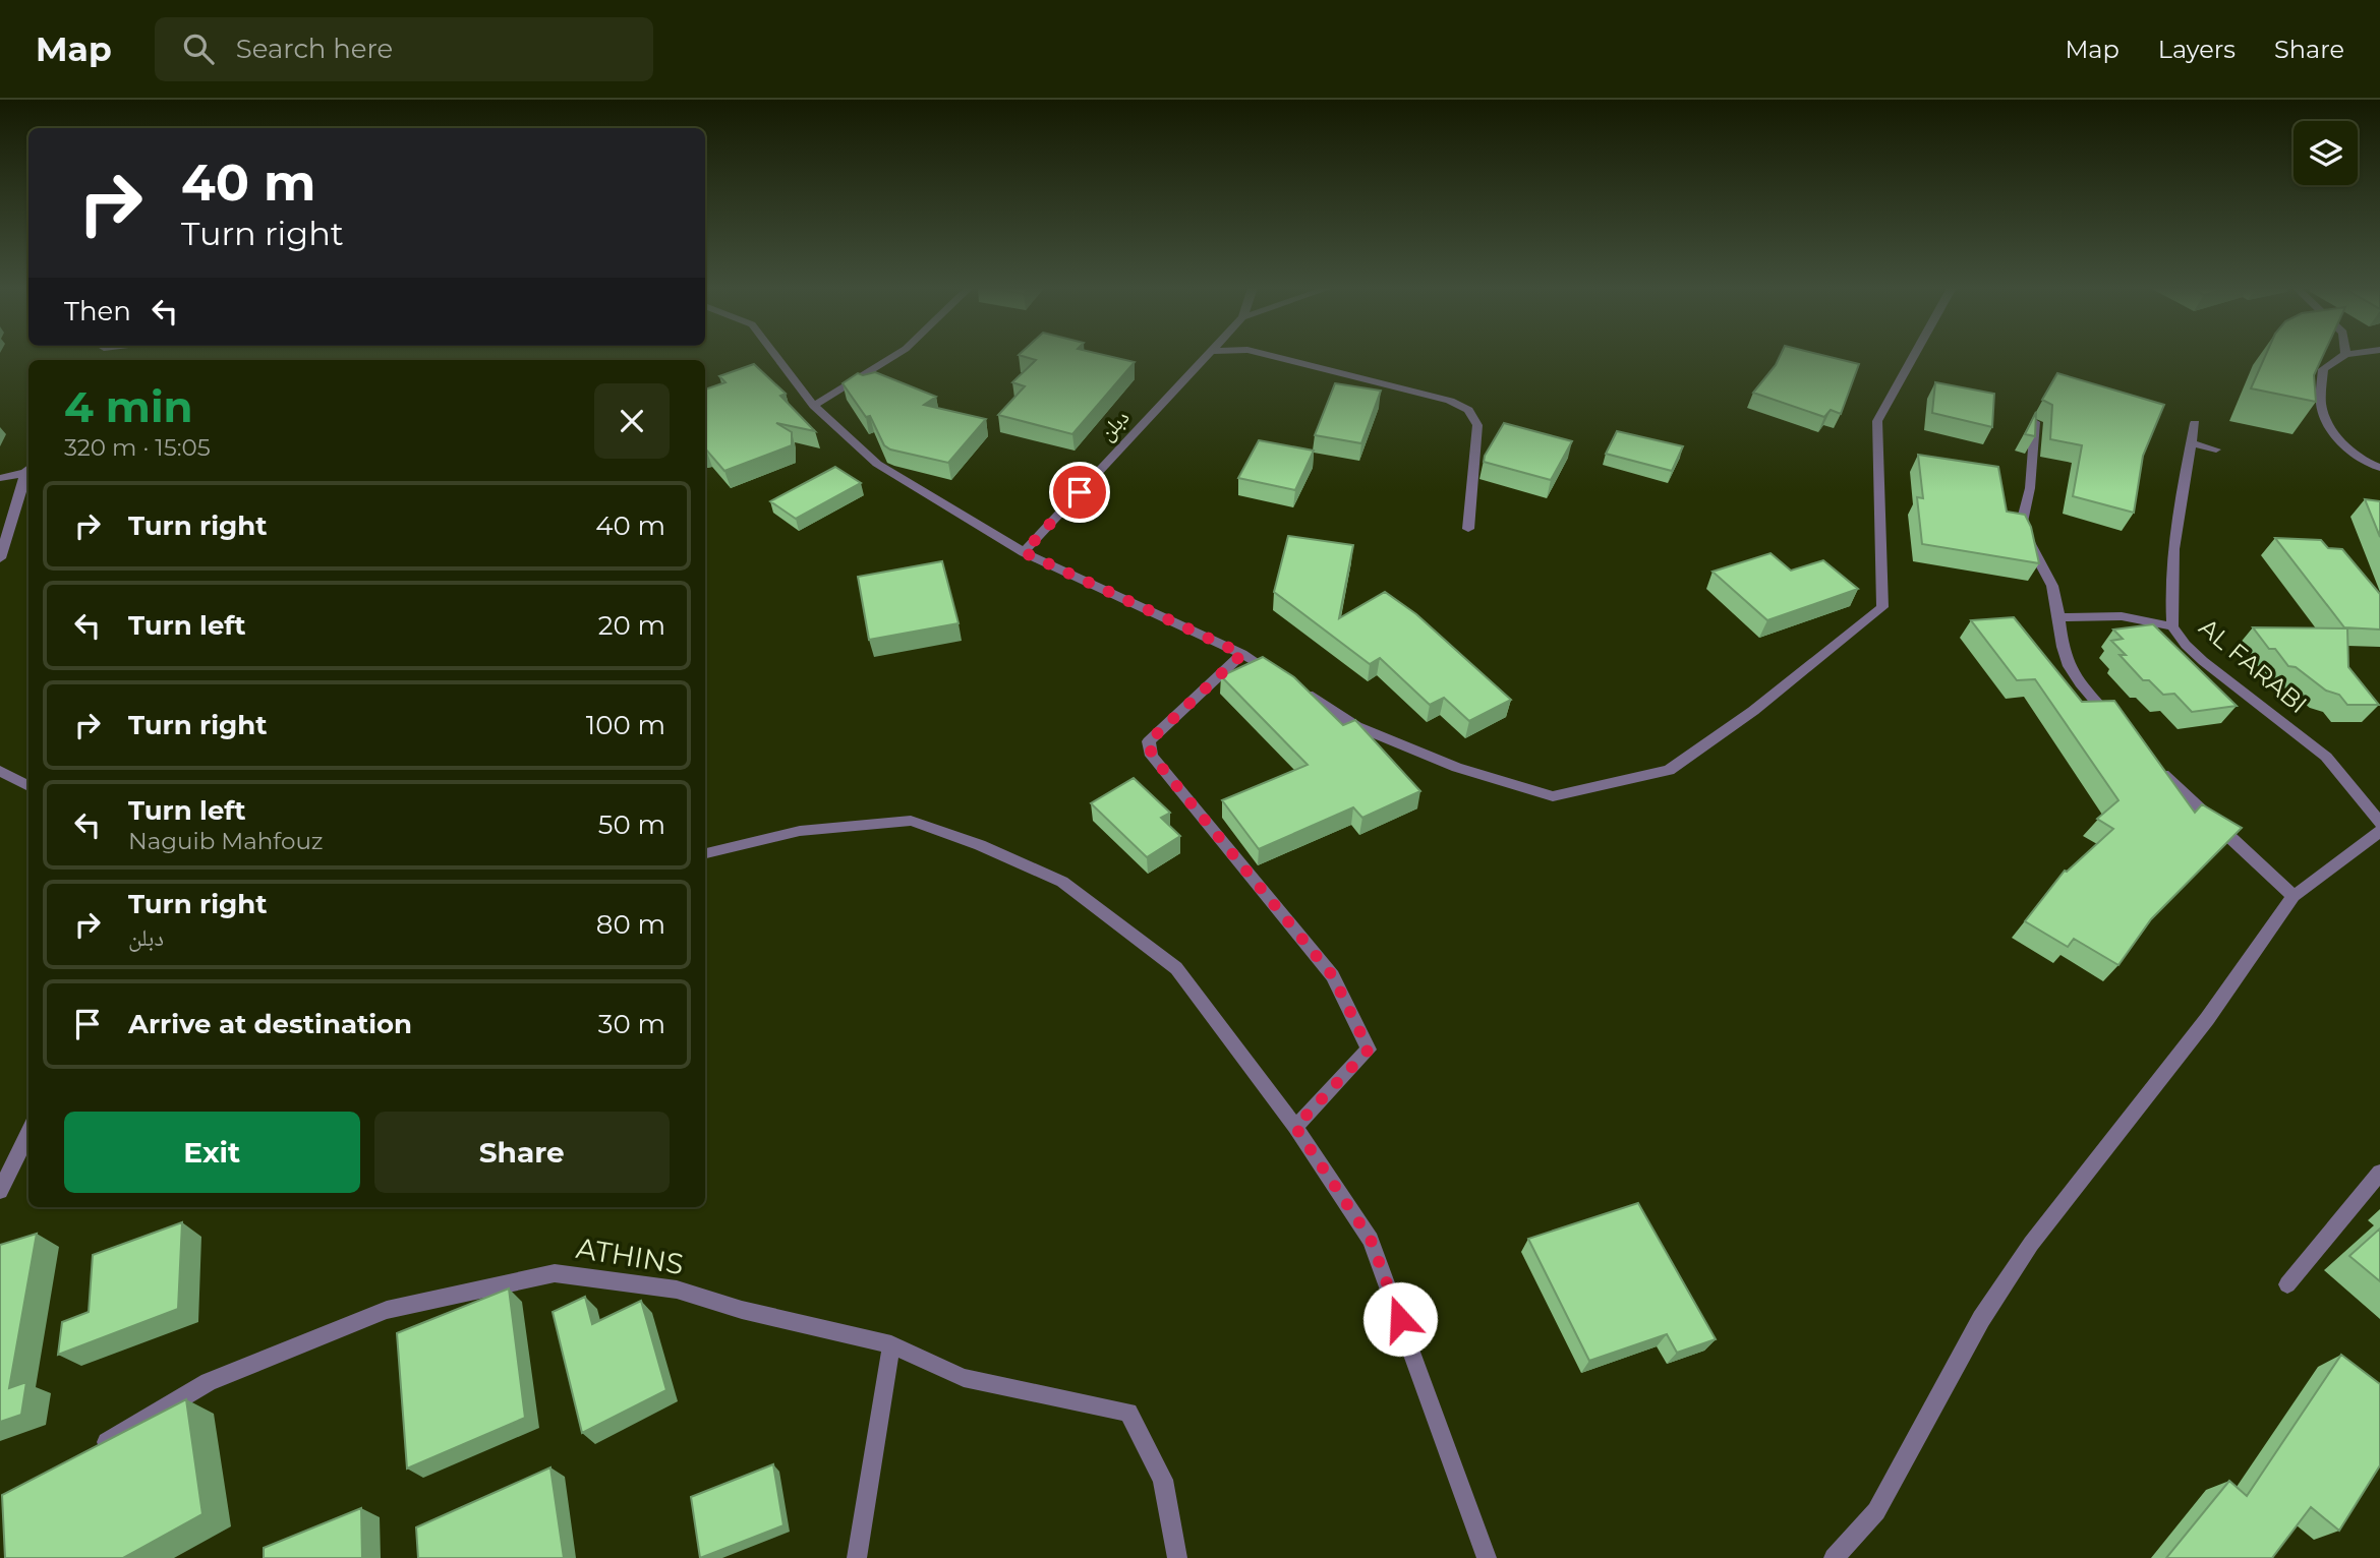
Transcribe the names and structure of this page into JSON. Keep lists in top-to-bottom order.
{
  "streets": {
    "street": ["دبلن", "AL FARABI", "ATHINS"]
  },
  "page": {
    "header": "Map",
    "search": "Search here",
    "nav": ["Map", "Layers", "Share"],
    "turn": ["40 m", "Turn right"],
    "then": "Then",
    "heading": ["4 min", "320 m · 15:05"],
    "list": [
      {
        "name": "Turn right",
        "value": "40 m"
      },
      {
        "name": "Turn left",
        "value": "20 m"
      },
      {
        "name": "Turn right",
        "value": "100 m"
      },
      {
        "name": "Turn left",
        "note": "Naguib Mahfouz",
        "value": "50 m"
      },
      {
        "name": "Turn right",
        "note": "دبلن",
        "value": "80 m"
      },
      {
        "name": "Arrive at destination",
        "value": "30 m"
      }
    ],
    "buttons": ["Exit", "Share"]
  }
}
